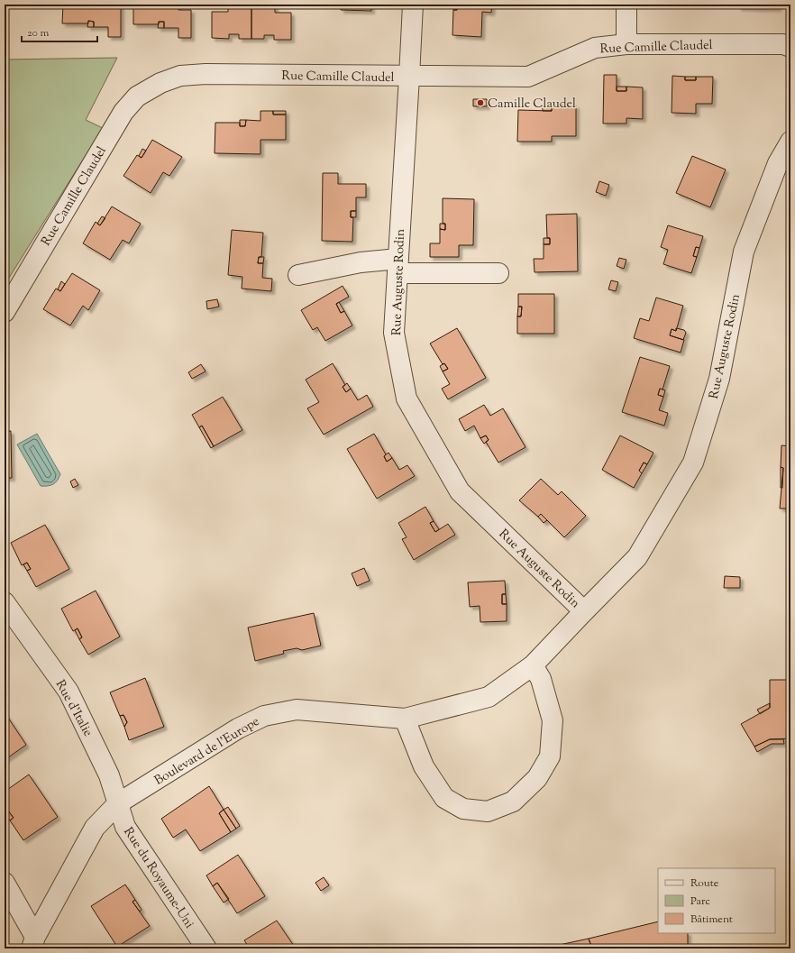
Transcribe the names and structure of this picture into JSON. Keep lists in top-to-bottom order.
{
  "streets": {
    "street": [
      "Rue Camille Claudel",
      "Rue Auguste Rodin",
      "Rue d'Italie",
      "Boulevard de l'Europe",
      "Rue du Royaume-Uni"
    ]
  },
  "crossings": [
    ["Rue Camille Claudel", "Rue Auguste Rodin"],
    ["Rue Auguste Rodin", "Boulevard de l'Europe"],
    ["Rue d'Italie", "Boulevard de l'Europe"],
    ["Rue d'Italie", "Rue du Royaume-Uni"],
    ["Boulevard de l'Europe", "Rue du Royaume-Uni"]
  ],
  "places": ["Camille Claudel"],
  "legend": ["Route", "Parc", "Bâtiment"],
  "scale_bar": "20 m"
}
